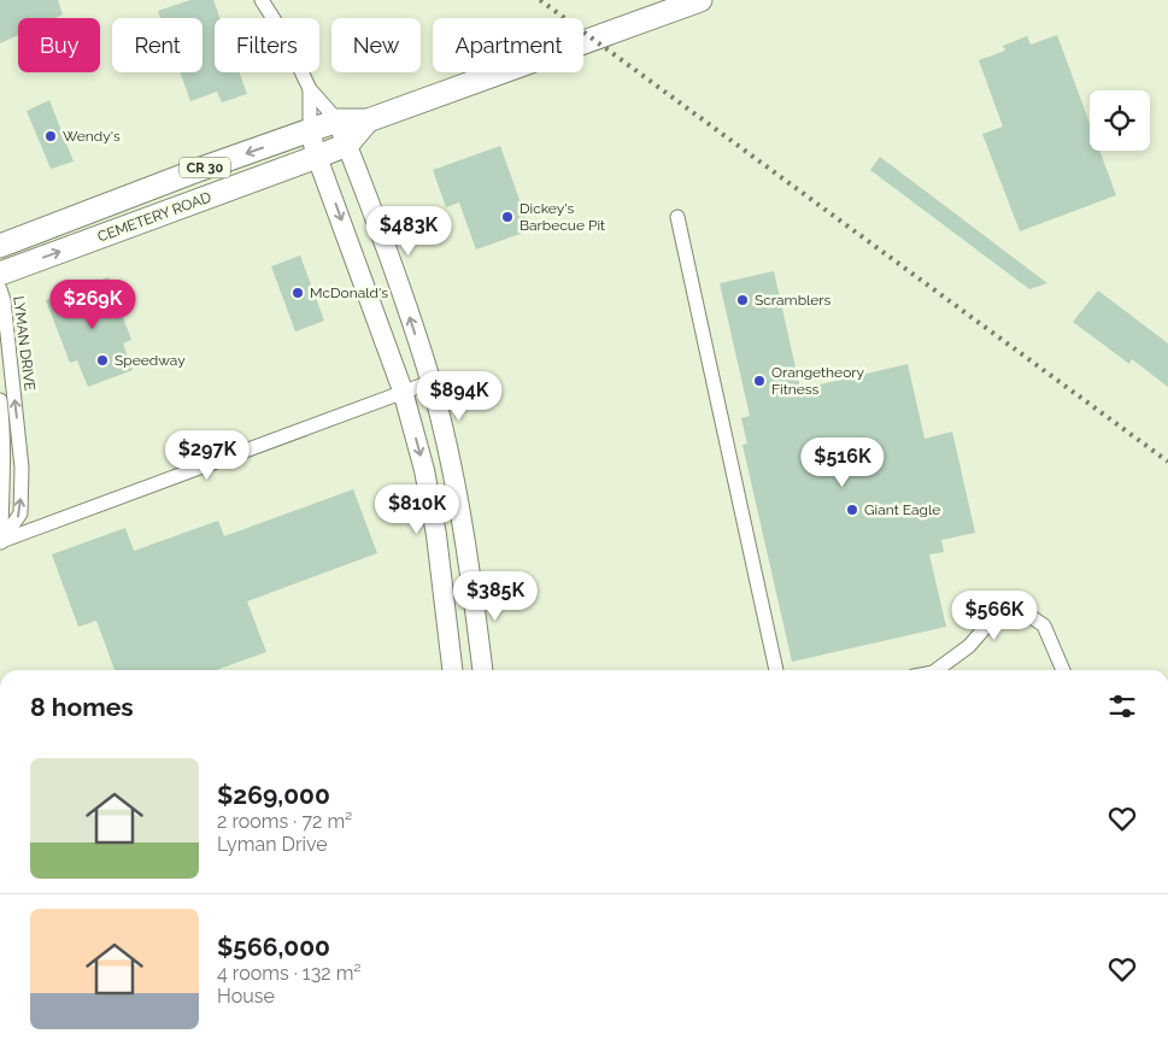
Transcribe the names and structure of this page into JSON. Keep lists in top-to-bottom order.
{
  "streets": {
    "main road": ["CR 30", "CEMETERY ROAD"],
    "street": ["LYMAN DRIVE"]
  },
  "places": [
    "Wendy's",
    "Dickey's Barbecue Pit",
    "McDonald's",
    "Scramblers",
    "Speedway",
    "Orangetheory Fitness",
    "Giant Eagle"
  ],
  "page": {
    "chip": [
      "Buy",
      "Rent",
      "Filters",
      "New",
      "Apartment"
    ],
    "price": [
      "$483K",
      "$269K",
      "$894K",
      "$297K",
      "$516K",
      "$810K",
      "$385K",
      "$566K"
    ],
    "heading": "8 homes",
    "list": [
      {
        "name": "$269,000",
        "note": "2 rooms · 72 m² · Lyman Drive"
      },
      {
        "name": "$566,000",
        "note": "4 rooms · 132 m² · House"
      }
    ]
  }
}
